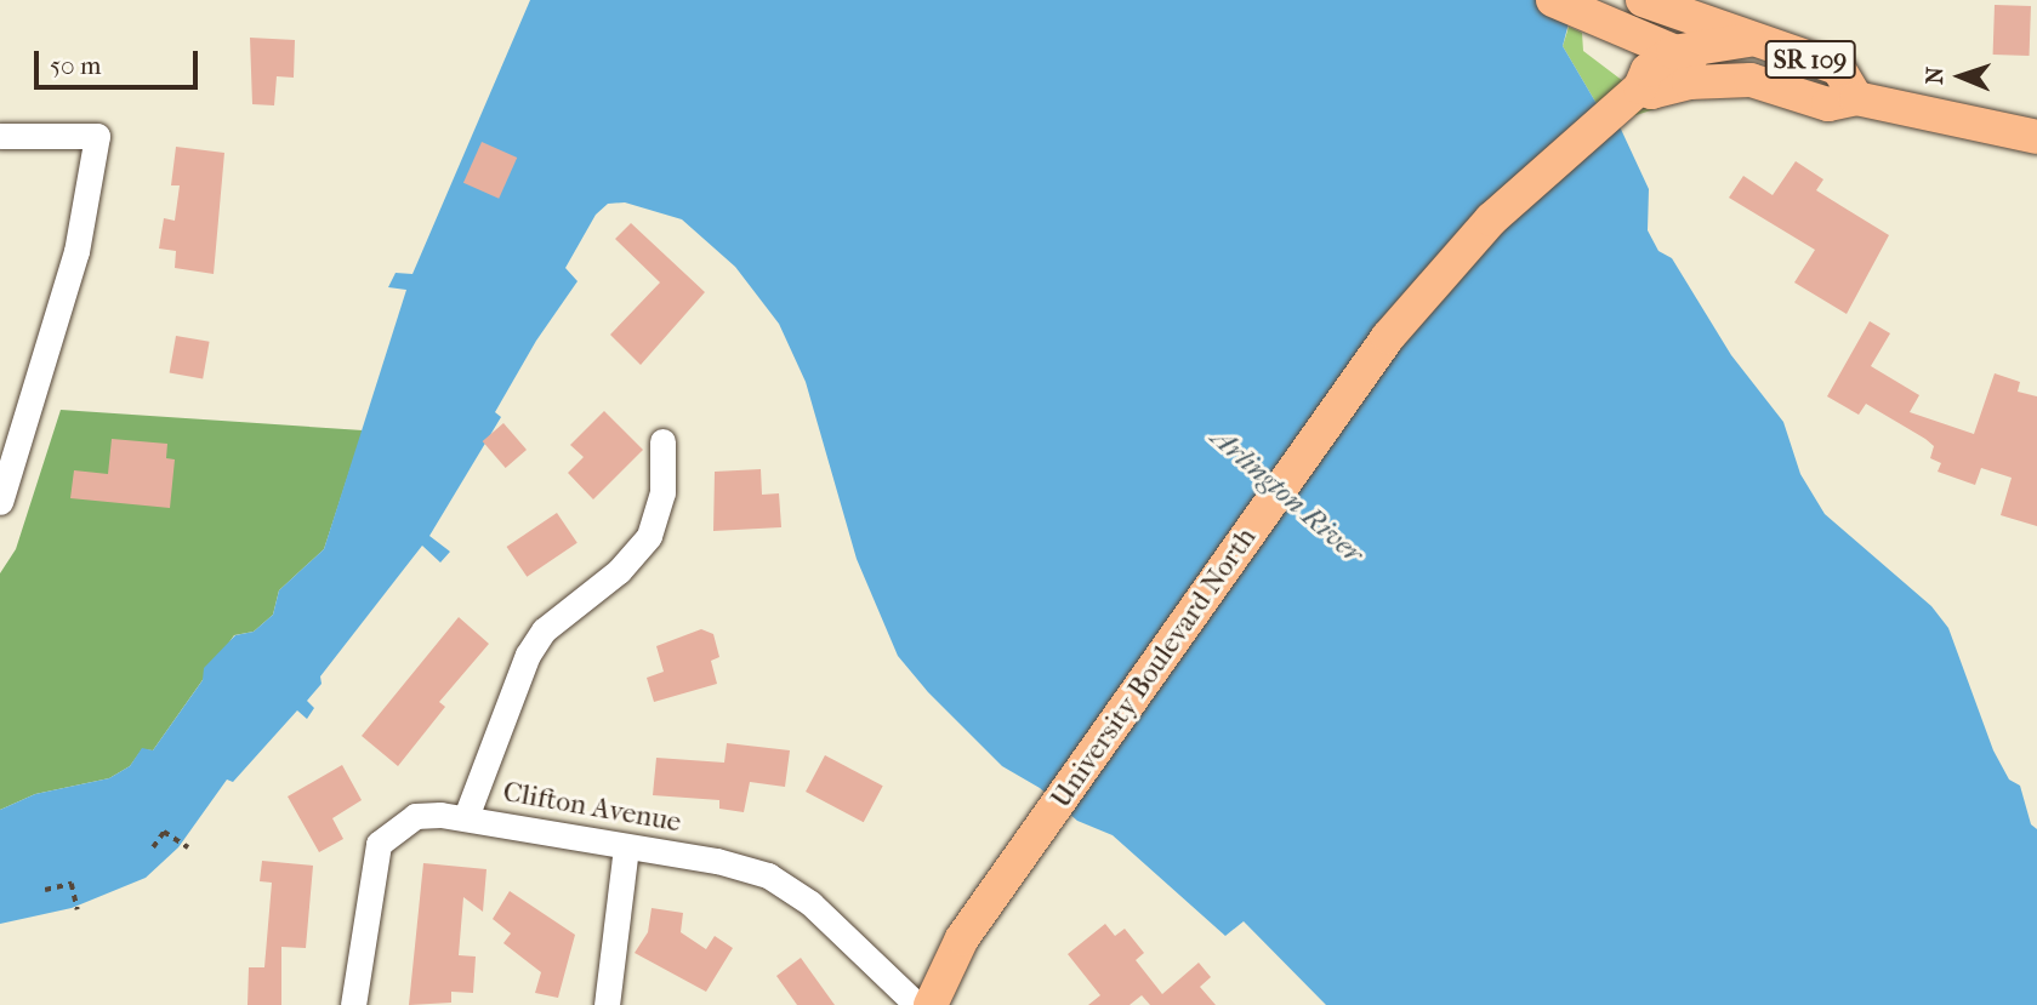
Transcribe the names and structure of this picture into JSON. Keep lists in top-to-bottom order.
{
  "streets": {
    "main road": ["SR 109", "University Boulevard North"],
    "street": ["Clifton Avenue"]
  },
  "crossings": [
    ["SR 109", "University Boulevard North"]
  ],
  "water": ["Arlington River"],
  "scale_bar": "50 m",
  "north": "left"
}
